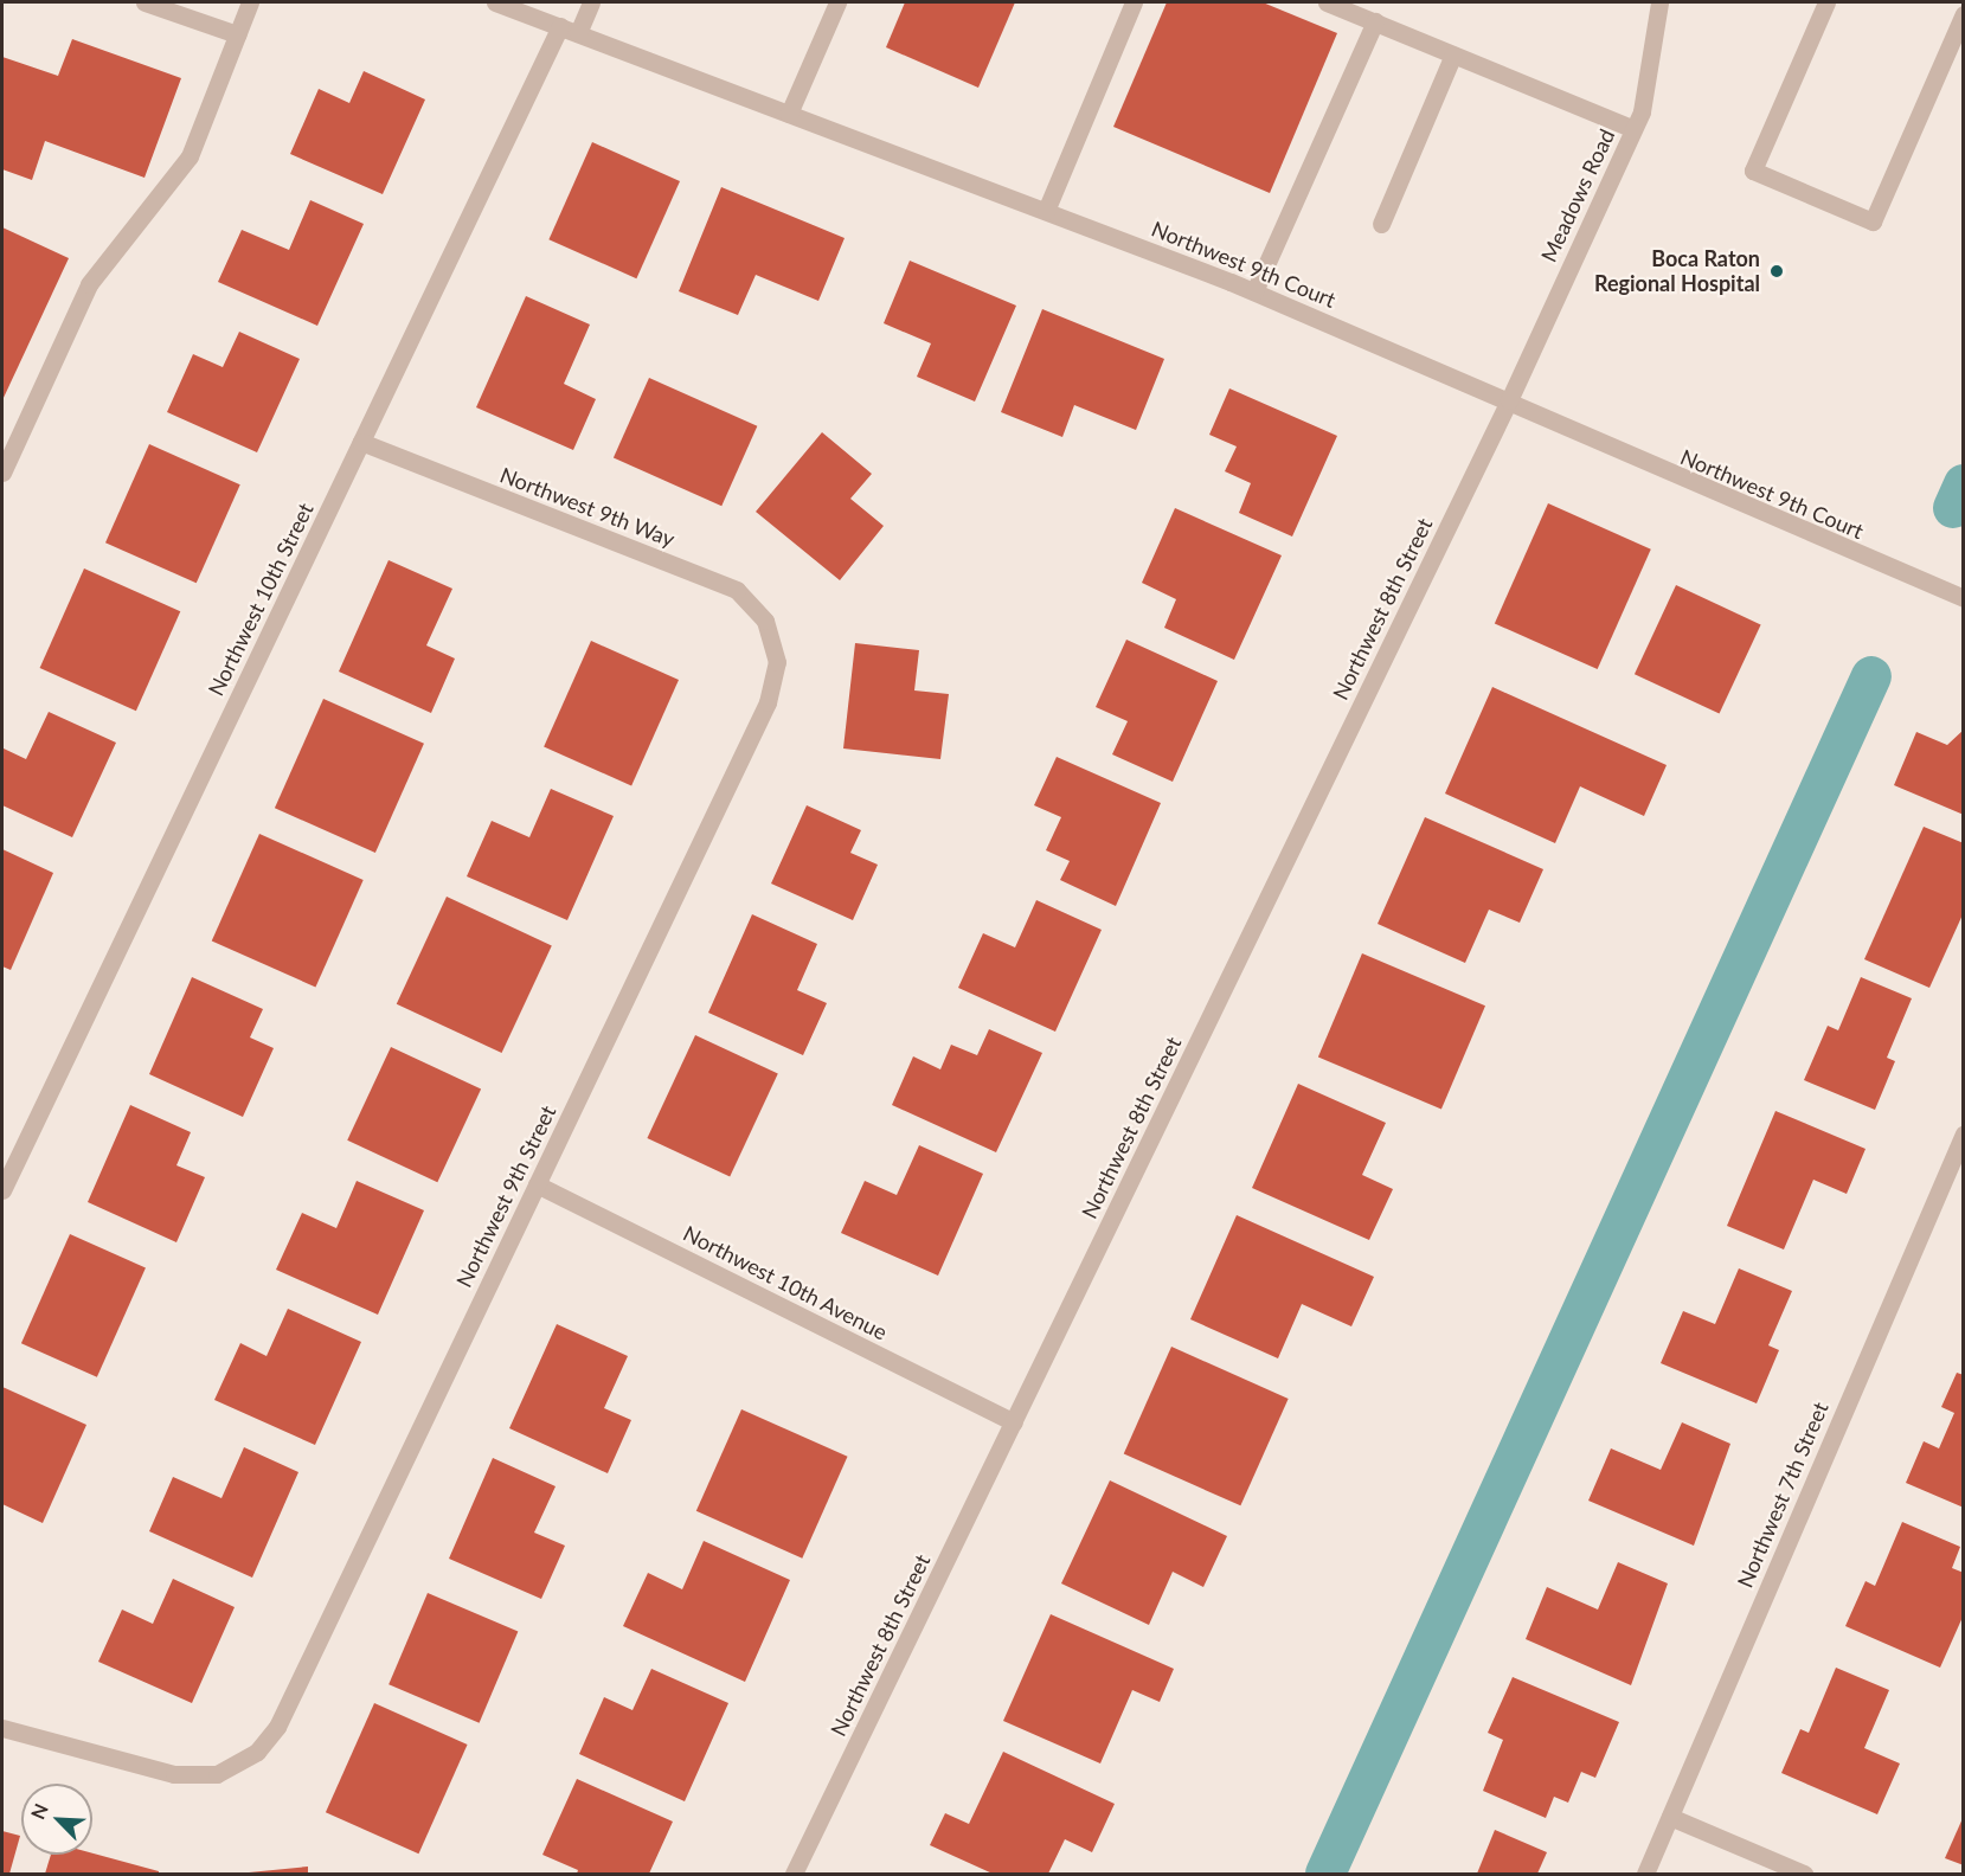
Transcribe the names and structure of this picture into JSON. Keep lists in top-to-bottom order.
{
  "streets": {
    "street": [
      "Meadows Road",
      "Northwest 9th Court",
      "Northwest 9th Way",
      "Northwest 10th Street",
      "Northwest 8th Street",
      "Northwest 9th Street",
      "Northwest 10th Avenue",
      "Northwest 7th Street"
    ]
  },
  "crossings": [
    ["Meadows Road", "Northwest 9th Court"],
    ["Meadows Road", "Northwest 8th Street"],
    ["Northwest 9th Court", "Northwest 10th Street"],
    ["Northwest 9th Court", "Northwest 8th Street"],
    ["Northwest 9th Way", "Northwest 10th Street"],
    ["Northwest 9th Way", "Northwest 9th Street"],
    ["Northwest 8th Street", "Northwest 10th Avenue"],
    ["Northwest 9th Street", "Northwest 10th Avenue"]
  ],
  "places": ["Boca Raton Regional Hospital"],
  "north": "top left"
}
